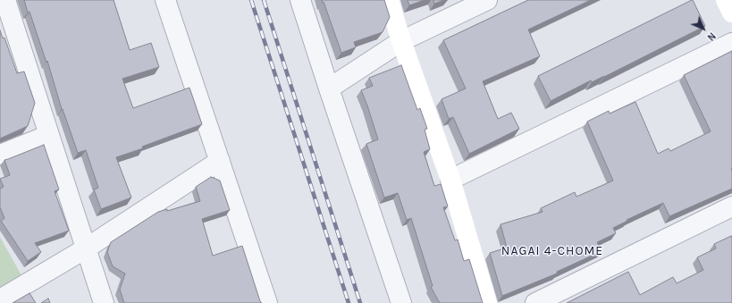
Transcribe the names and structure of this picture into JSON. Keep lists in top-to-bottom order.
{
  "districts": ["NAGAI 4-CHOME"],
  "north": "bottom right"
}
